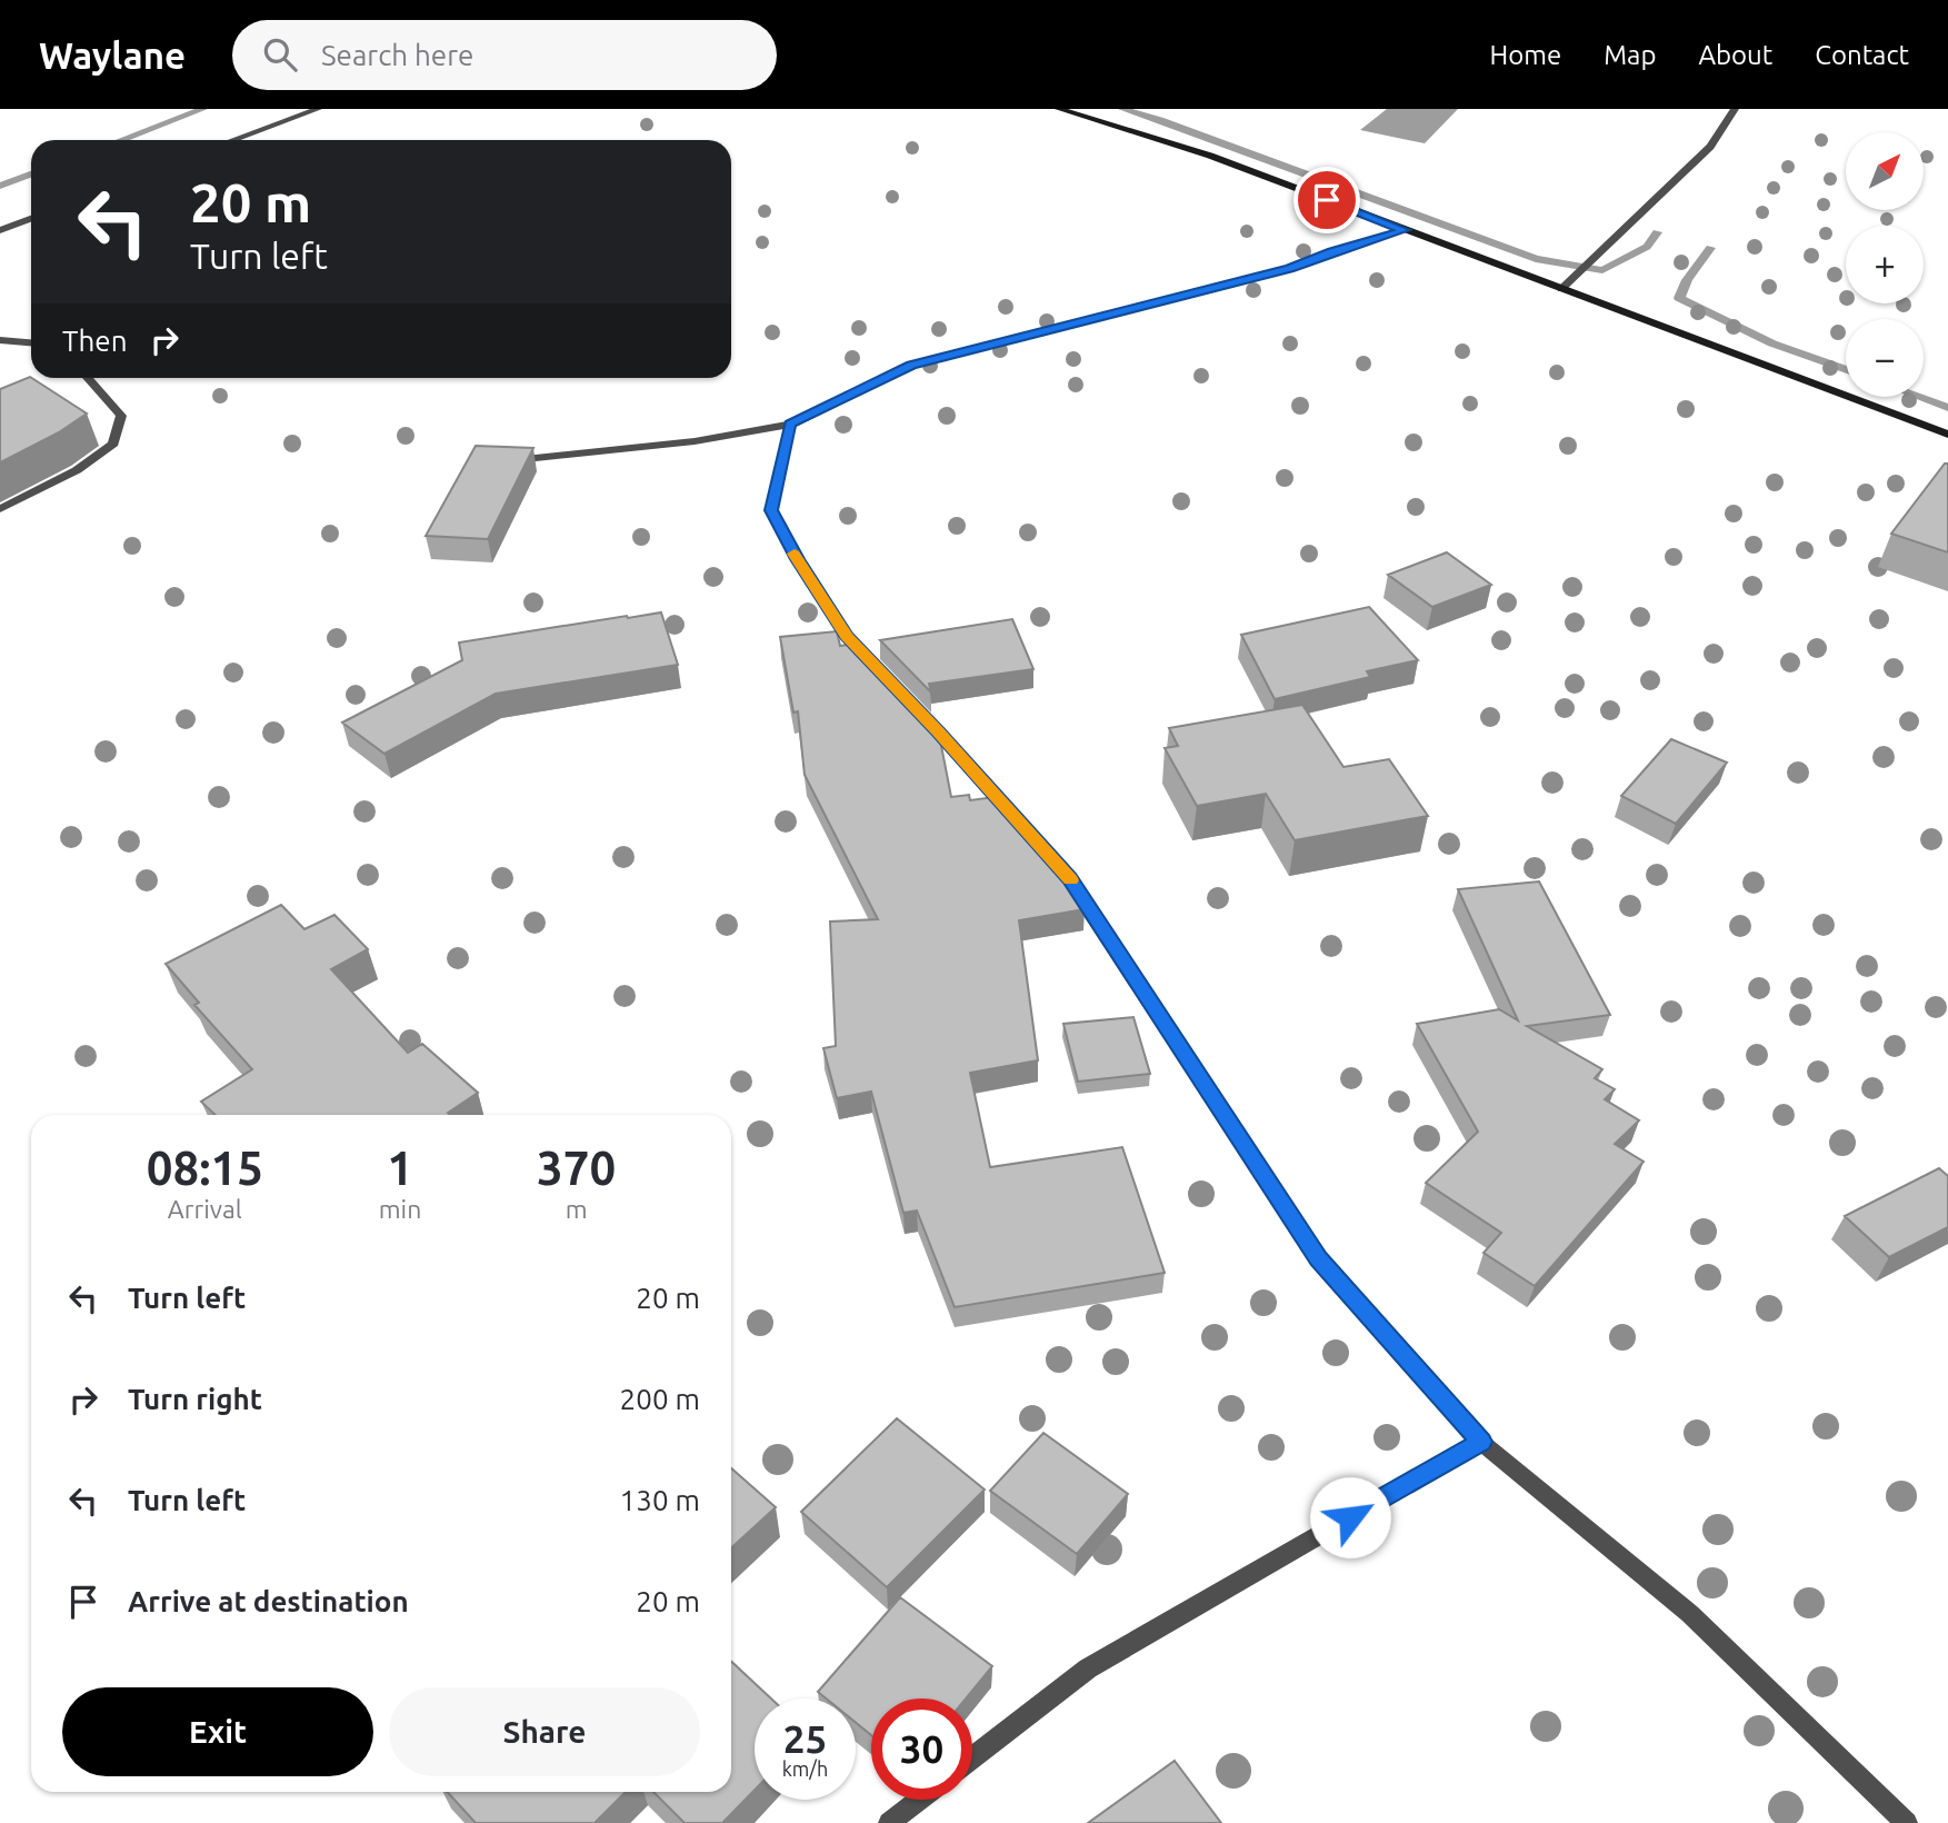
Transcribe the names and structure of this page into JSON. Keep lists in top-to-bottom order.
{
  "north": "top right",
  "page": {
    "header": "Waylane",
    "search": "Search here",
    "nav": [
      "Home",
      "Map",
      "About",
      "Contact"
    ],
    "map_buttons": ["+", "−"],
    "turn": ["20 m", "Turn left"],
    "then": "Then",
    "eta": [
      "08:15",
      "Arrival",
      "1",
      "min",
      "370",
      "m"
    ],
    "list": [
      {
        "name": "Turn left",
        "value": "20 m"
      },
      {
        "name": "Turn right",
        "value": "200 m"
      },
      {
        "name": "Turn left",
        "value": "130 m"
      },
      {
        "name": "Arrive at destination",
        "value": "20 m"
      }
    ],
    "buttons": ["Exit", "Share"],
    "speed": "25 km/h",
    "limit": "30"
  }
}
